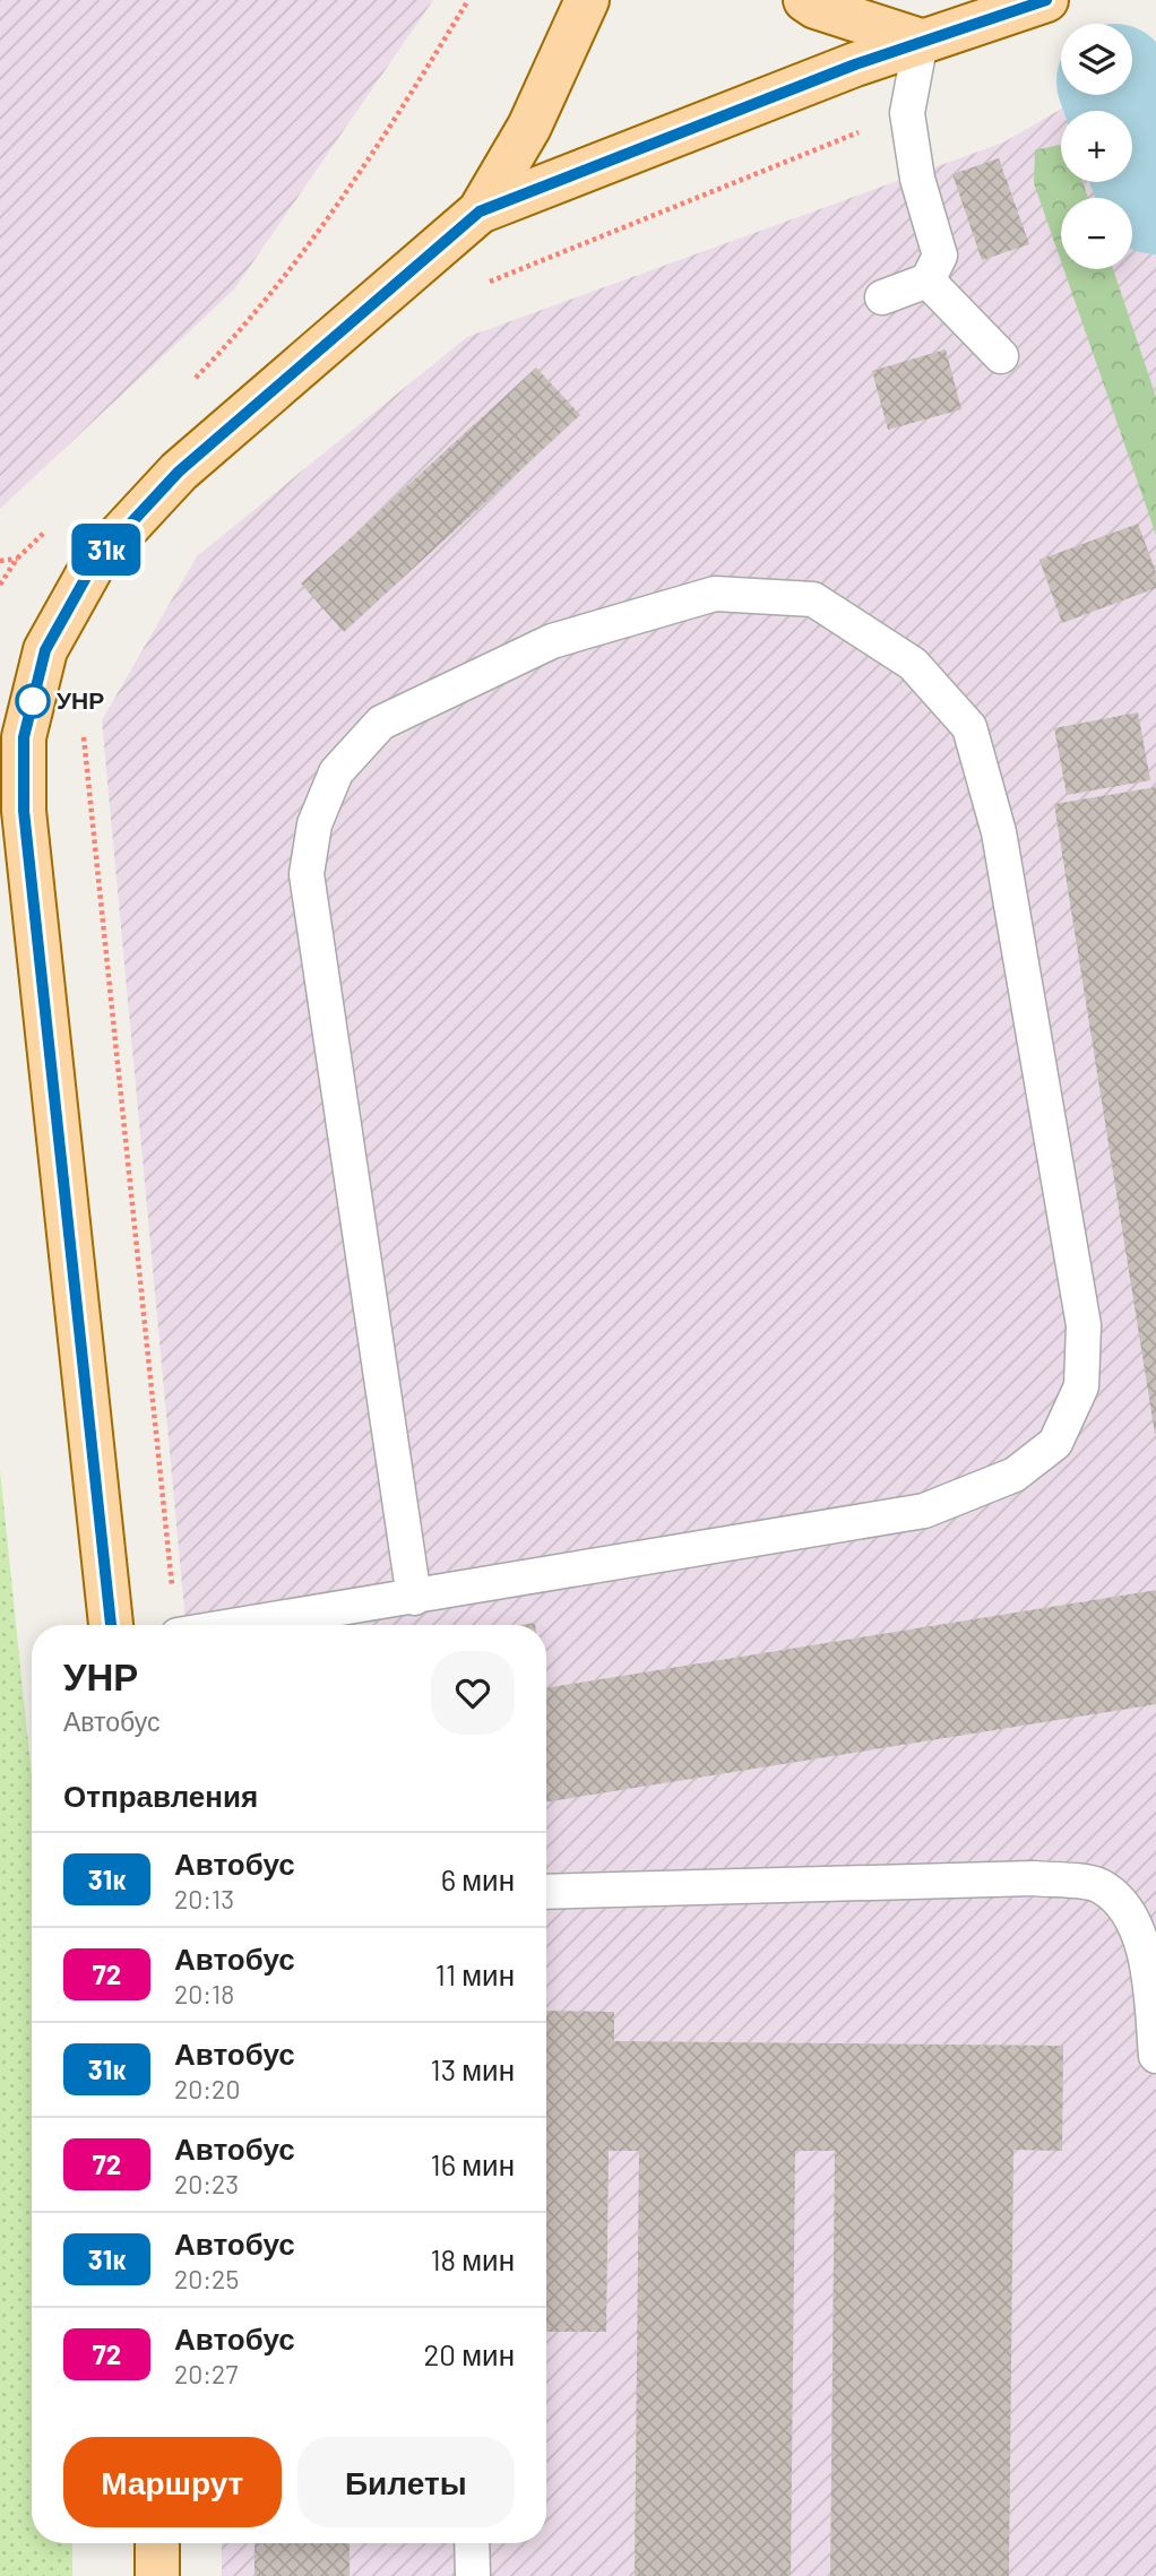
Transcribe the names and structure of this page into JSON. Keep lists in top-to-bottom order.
{
  "places": ["УНР"],
  "lines": ["bus line 31к"],
  "page": {
    "on_map": "31к",
    "map_buttons": ["+", "−"],
    "heading": [
      ["УНР", "Автобус"],
      "Отправления"
    ],
    "list": [
      {
        "mark": "31к",
        "name": "Автобус",
        "note": "20:13",
        "value": "6 мин"
      },
      {
        "mark": "72",
        "name": "Автобус",
        "note": "20:18",
        "value": "11 мин"
      },
      {
        "mark": "31к",
        "name": "Автобус",
        "note": "20:20",
        "value": "13 мин"
      },
      {
        "mark": "72",
        "name": "Автобус",
        "note": "20:23",
        "value": "16 мин"
      },
      {
        "mark": "31к",
        "name": "Автобус",
        "note": "20:25",
        "value": "18 мин"
      },
      {
        "mark": "72",
        "name": "Автобус",
        "note": "20:27",
        "value": "20 мин"
      }
    ],
    "buttons": ["Маршрут", "Билеты"]
  }
}
